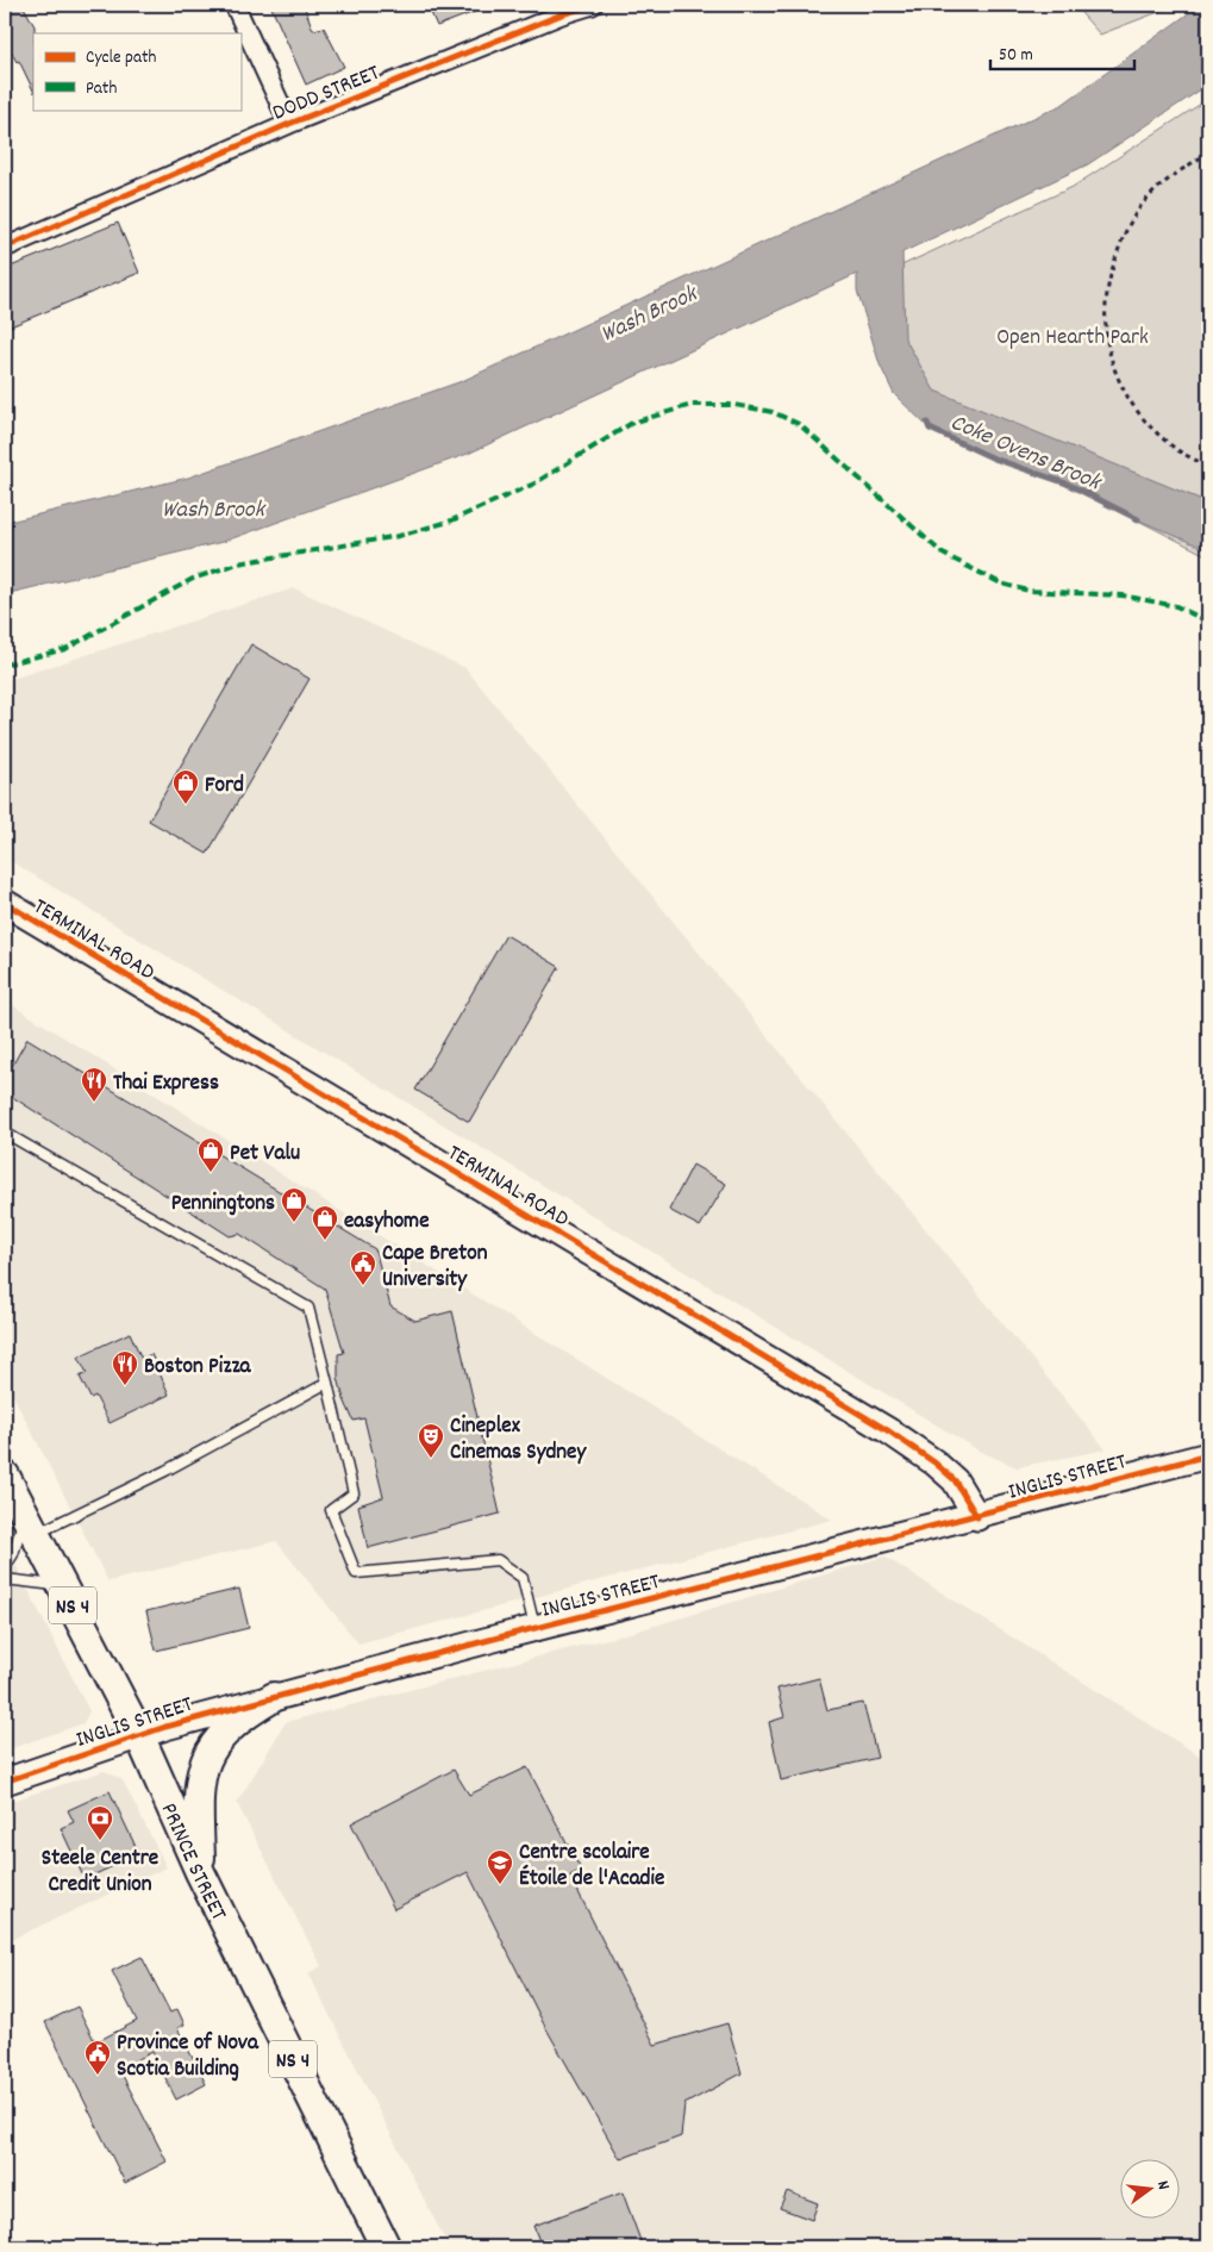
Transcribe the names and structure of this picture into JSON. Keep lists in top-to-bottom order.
{
  "streets": {
    "main road": ["NS 4", "PRINCE STREET"],
    "street": ["DODD STREET", "TERMINAL ROAD", "INGLIS STREET"]
  },
  "crossings": [
    ["TERMINAL ROAD", "INGLIS STREET"],
    ["INGLIS STREET", "PRINCE STREET"]
  ],
  "water": ["Wash Brook", "Coke Ovens Brook"],
  "parks": ["Open Hearth Park"],
  "places": {
    "shop": [
      "Ford",
      "Pet Valu",
      "Penningtons",
      "easyhome"
    ],
    "restaurant": ["Thai Express", "Boston Pizza"],
    "public building": ["Cape Breton University", "Province of Nova Scotia Building"],
    "theatre": ["Cineplex Cinemas Sydney"],
    "bank": ["Steele Centre Credit Union"],
    "school or university": ["Centre scolaire Étoile de l'Acadie"]
  },
  "legend": ["Cycle path", "Path"],
  "scale_bar": "50 m",
  "north": "right"
}
